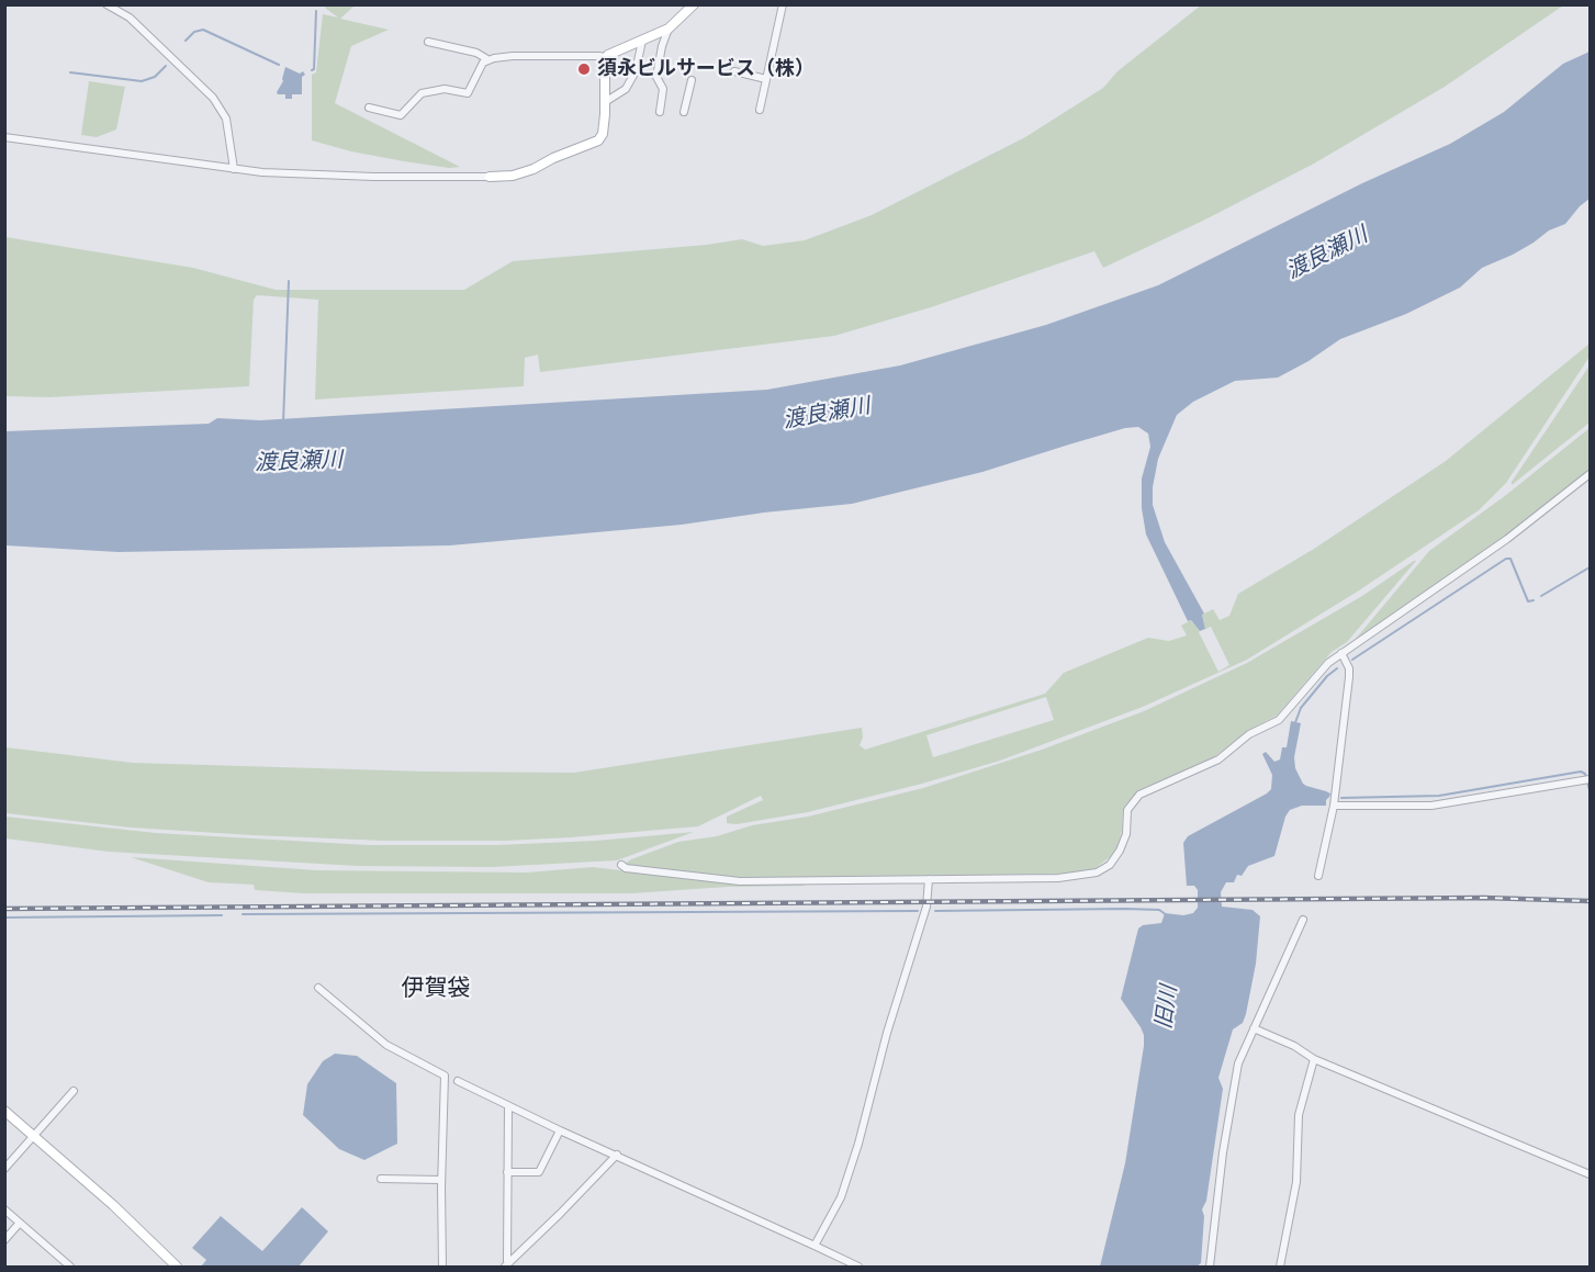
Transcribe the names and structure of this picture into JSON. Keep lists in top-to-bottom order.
{
  "districts": ["伊賀袋"],
  "water": ["渡良瀬川", "旧川"],
  "places": ["須永ビルサービス（株）"]
}
